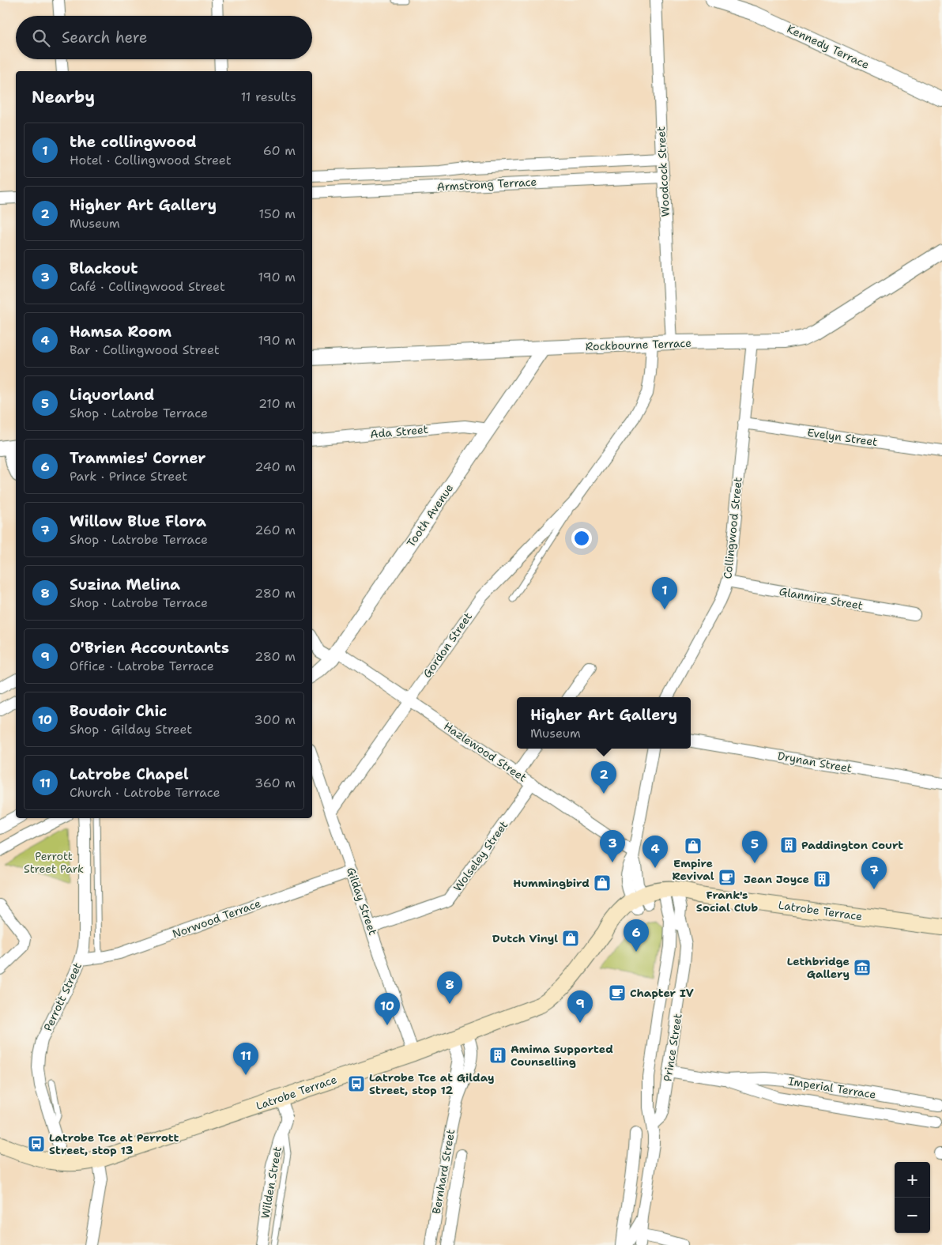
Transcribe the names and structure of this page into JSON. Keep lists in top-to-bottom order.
{
  "streets": {
    "main road": ["Latrobe Terrace"],
    "street": [
      "Kennedy Terrace",
      "Woodcock Street",
      "Armstrong Terrace",
      "Rockbourne Terrace",
      "Ada Street",
      "Evelyn Street",
      "Tooth Avenue",
      "Collingwood Street",
      "Glanmire Street",
      "Gordon Street",
      "Hazlewood Street",
      "Drynan Street",
      "Wolseley Street",
      "Gilday Street",
      "Norwood Terrace",
      "Perrott Street",
      "Prince Street",
      "Imperial Terrace",
      "Bernhard Street",
      "Wilden Street"
    ]
  },
  "crossings": [
    ["Woodcock Street", "Armstrong Terrace"],
    ["Woodcock Street", "Rockbourne Terrace"],
    ["Rockbourne Terrace", "Tooth Avenue"],
    ["Rockbourne Terrace", "Collingwood Street"],
    ["Rockbourne Terrace", "Gordon Street"],
    ["Ada Street", "Tooth Avenue"],
    ["Evelyn Street", "Collingwood Street"],
    ["Tooth Avenue", "Hazlewood Street"],
    ["Collingwood Street", "Glanmire Street"],
    ["Gordon Street", "Hazlewood Street"],
    ["Gordon Street", "Gilday Street"],
    ["Hazlewood Street", "Wolseley Street"],
    ["Wolseley Street", "Gilday Street"],
    ["Gilday Street", "Latrobe Terrace"],
    ["Gilday Street", "Norwood Terrace"],
    ["Latrobe Terrace", "Perrott Street"],
    ["Latrobe Terrace", "Prince Street"],
    ["Latrobe Terrace", "Bernhard Street"],
    ["Latrobe Terrace", "Wilden Street"],
    ["Norwood Terrace", "Perrott Street"],
    ["Prince Street", "Imperial Terrace"]
  ],
  "parks": ["Perrott Street Park"],
  "places": {
    "building": ["Paddington Court", "Jean Joyce", "Amima Supported Counselling"],
    "shop": ["Empire Revival", "Hummingbird", "Dutch Vinyl"],
    "cafe": ["Frank's Social Club", "Chapter IV"],
    "museum": ["Lethbridge Gallery"],
    "bus stop": ["Latrobe Tce at Gilday Street, stop 12", "Latrobe Tce at Perrott Street, stop 13"]
  },
  "page": {
    "search": "Search here",
    "heading": ["Nearby", "11 results"],
    "list": [
      {
        "mark": "1",
        "name": "the collingwood",
        "note": "Hotel · Collingwood Street",
        "value": "60 m"
      },
      {
        "mark": "2",
        "name": "Higher Art Gallery",
        "note": "Museum",
        "value": "150 m"
      },
      {
        "mark": "3",
        "name": "Blackout",
        "note": "Café · Collingwood Street",
        "value": "190 m"
      },
      {
        "mark": "4",
        "name": "Hamsa Room",
        "note": "Bar · Collingwood Street",
        "value": "190 m"
      },
      {
        "mark": "5",
        "name": "Liquorland",
        "note": "Shop · Latrobe Terrace",
        "value": "210 m"
      },
      {
        "mark": "6",
        "name": "Trammies' Corner",
        "note": "Park · Prince Street",
        "value": "240 m"
      },
      {
        "mark": "7",
        "name": "Willow Blue Flora",
        "note": "Shop · Latrobe Terrace",
        "value": "260 m"
      },
      {
        "mark": "8",
        "name": "Suzina Melina",
        "note": "Shop · Latrobe Terrace",
        "value": "280 m"
      },
      {
        "mark": "9",
        "name": "O'Brien Accountants",
        "note": "Office · Latrobe Terrace",
        "value": "280 m"
      },
      {
        "mark": "10",
        "name": "Boudoir Chic",
        "note": "Shop · Gilday Street",
        "value": "300 m"
      },
      {
        "mark": "11",
        "name": "Latrobe Chapel",
        "note": "Church · Latrobe Terrace",
        "value": "360 m"
      }
    ],
    "pins": [
      "1",
      "2",
      "3",
      "5",
      "4",
      "7",
      "6",
      "8",
      "9",
      "10",
      "11"
    ],
    "popup": ["Higher Art Gallery", "Museum"],
    "map_buttons": ["+", "−"]
  }
}
